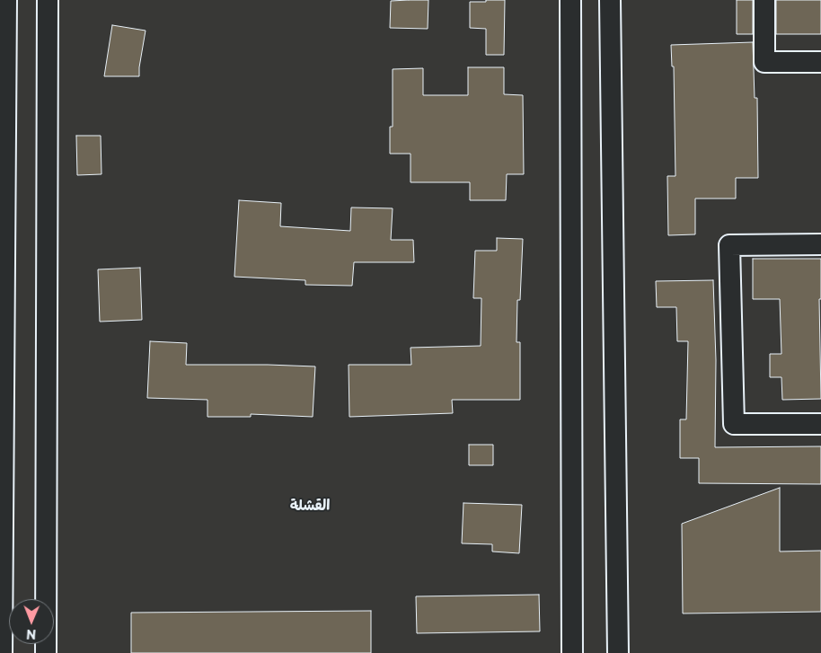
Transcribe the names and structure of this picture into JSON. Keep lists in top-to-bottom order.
{
  "districts": ["القشلة"],
  "north": "bottom"
}
